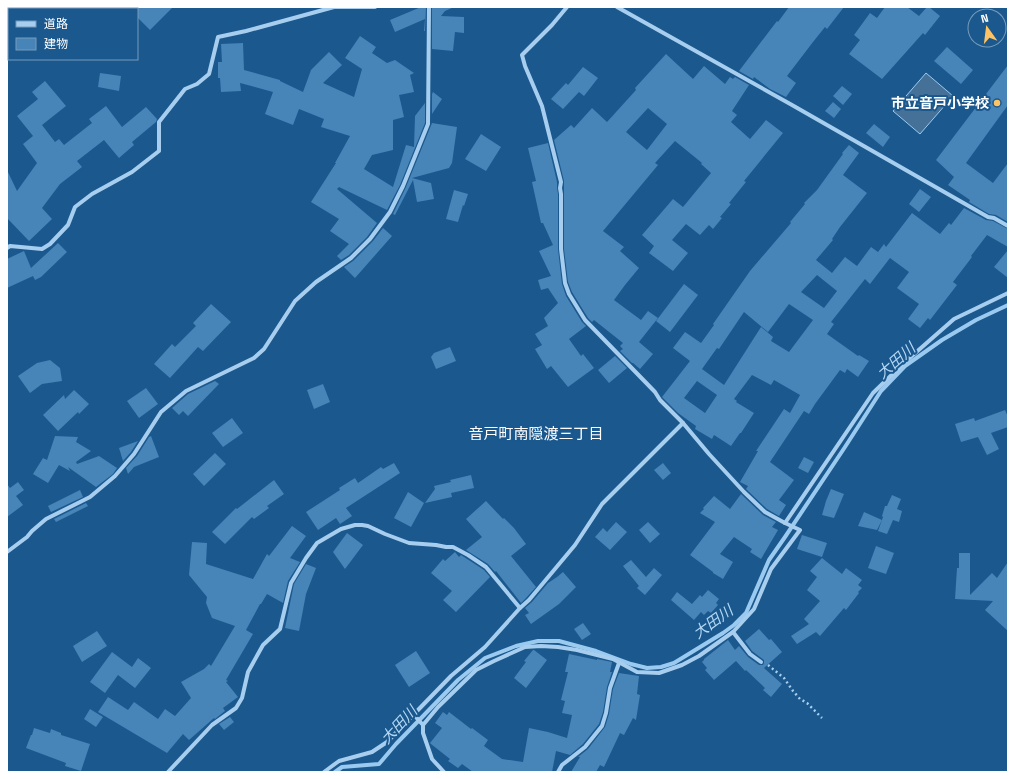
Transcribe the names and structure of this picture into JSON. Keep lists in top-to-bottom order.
{
  "districts": ["音戸町南隠渡三丁目"],
  "water": ["大田川"],
  "places": ["市立音戸小学校"],
  "legend": ["道路", "建物"],
  "north": "top"
}
